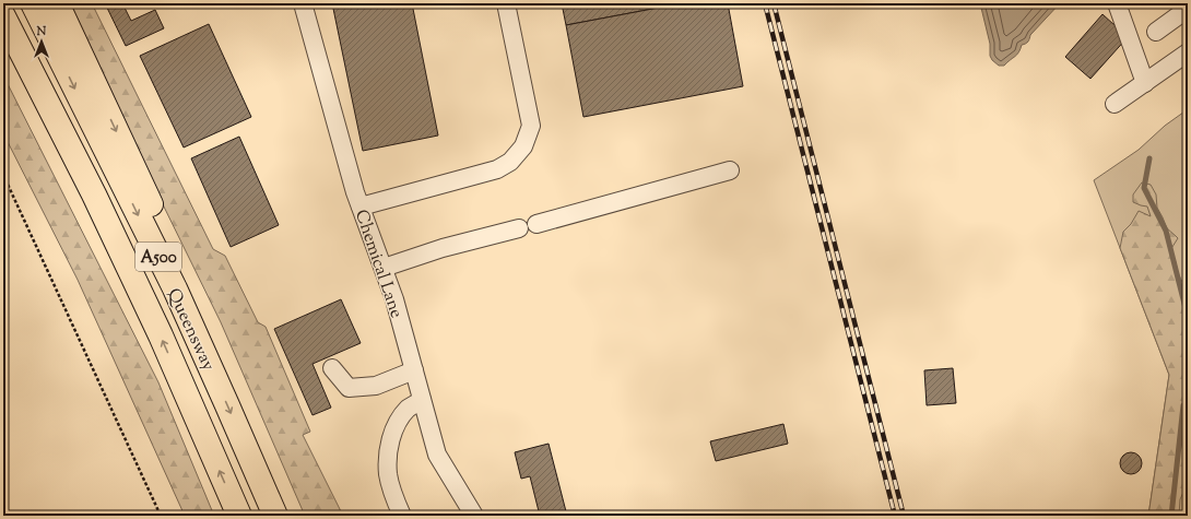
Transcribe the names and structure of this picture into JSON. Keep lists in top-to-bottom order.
{
  "streets": {
    "highway": ["A500", "Queensway"],
    "street": ["Chemical Lane"]
  },
  "north": "top"
}
